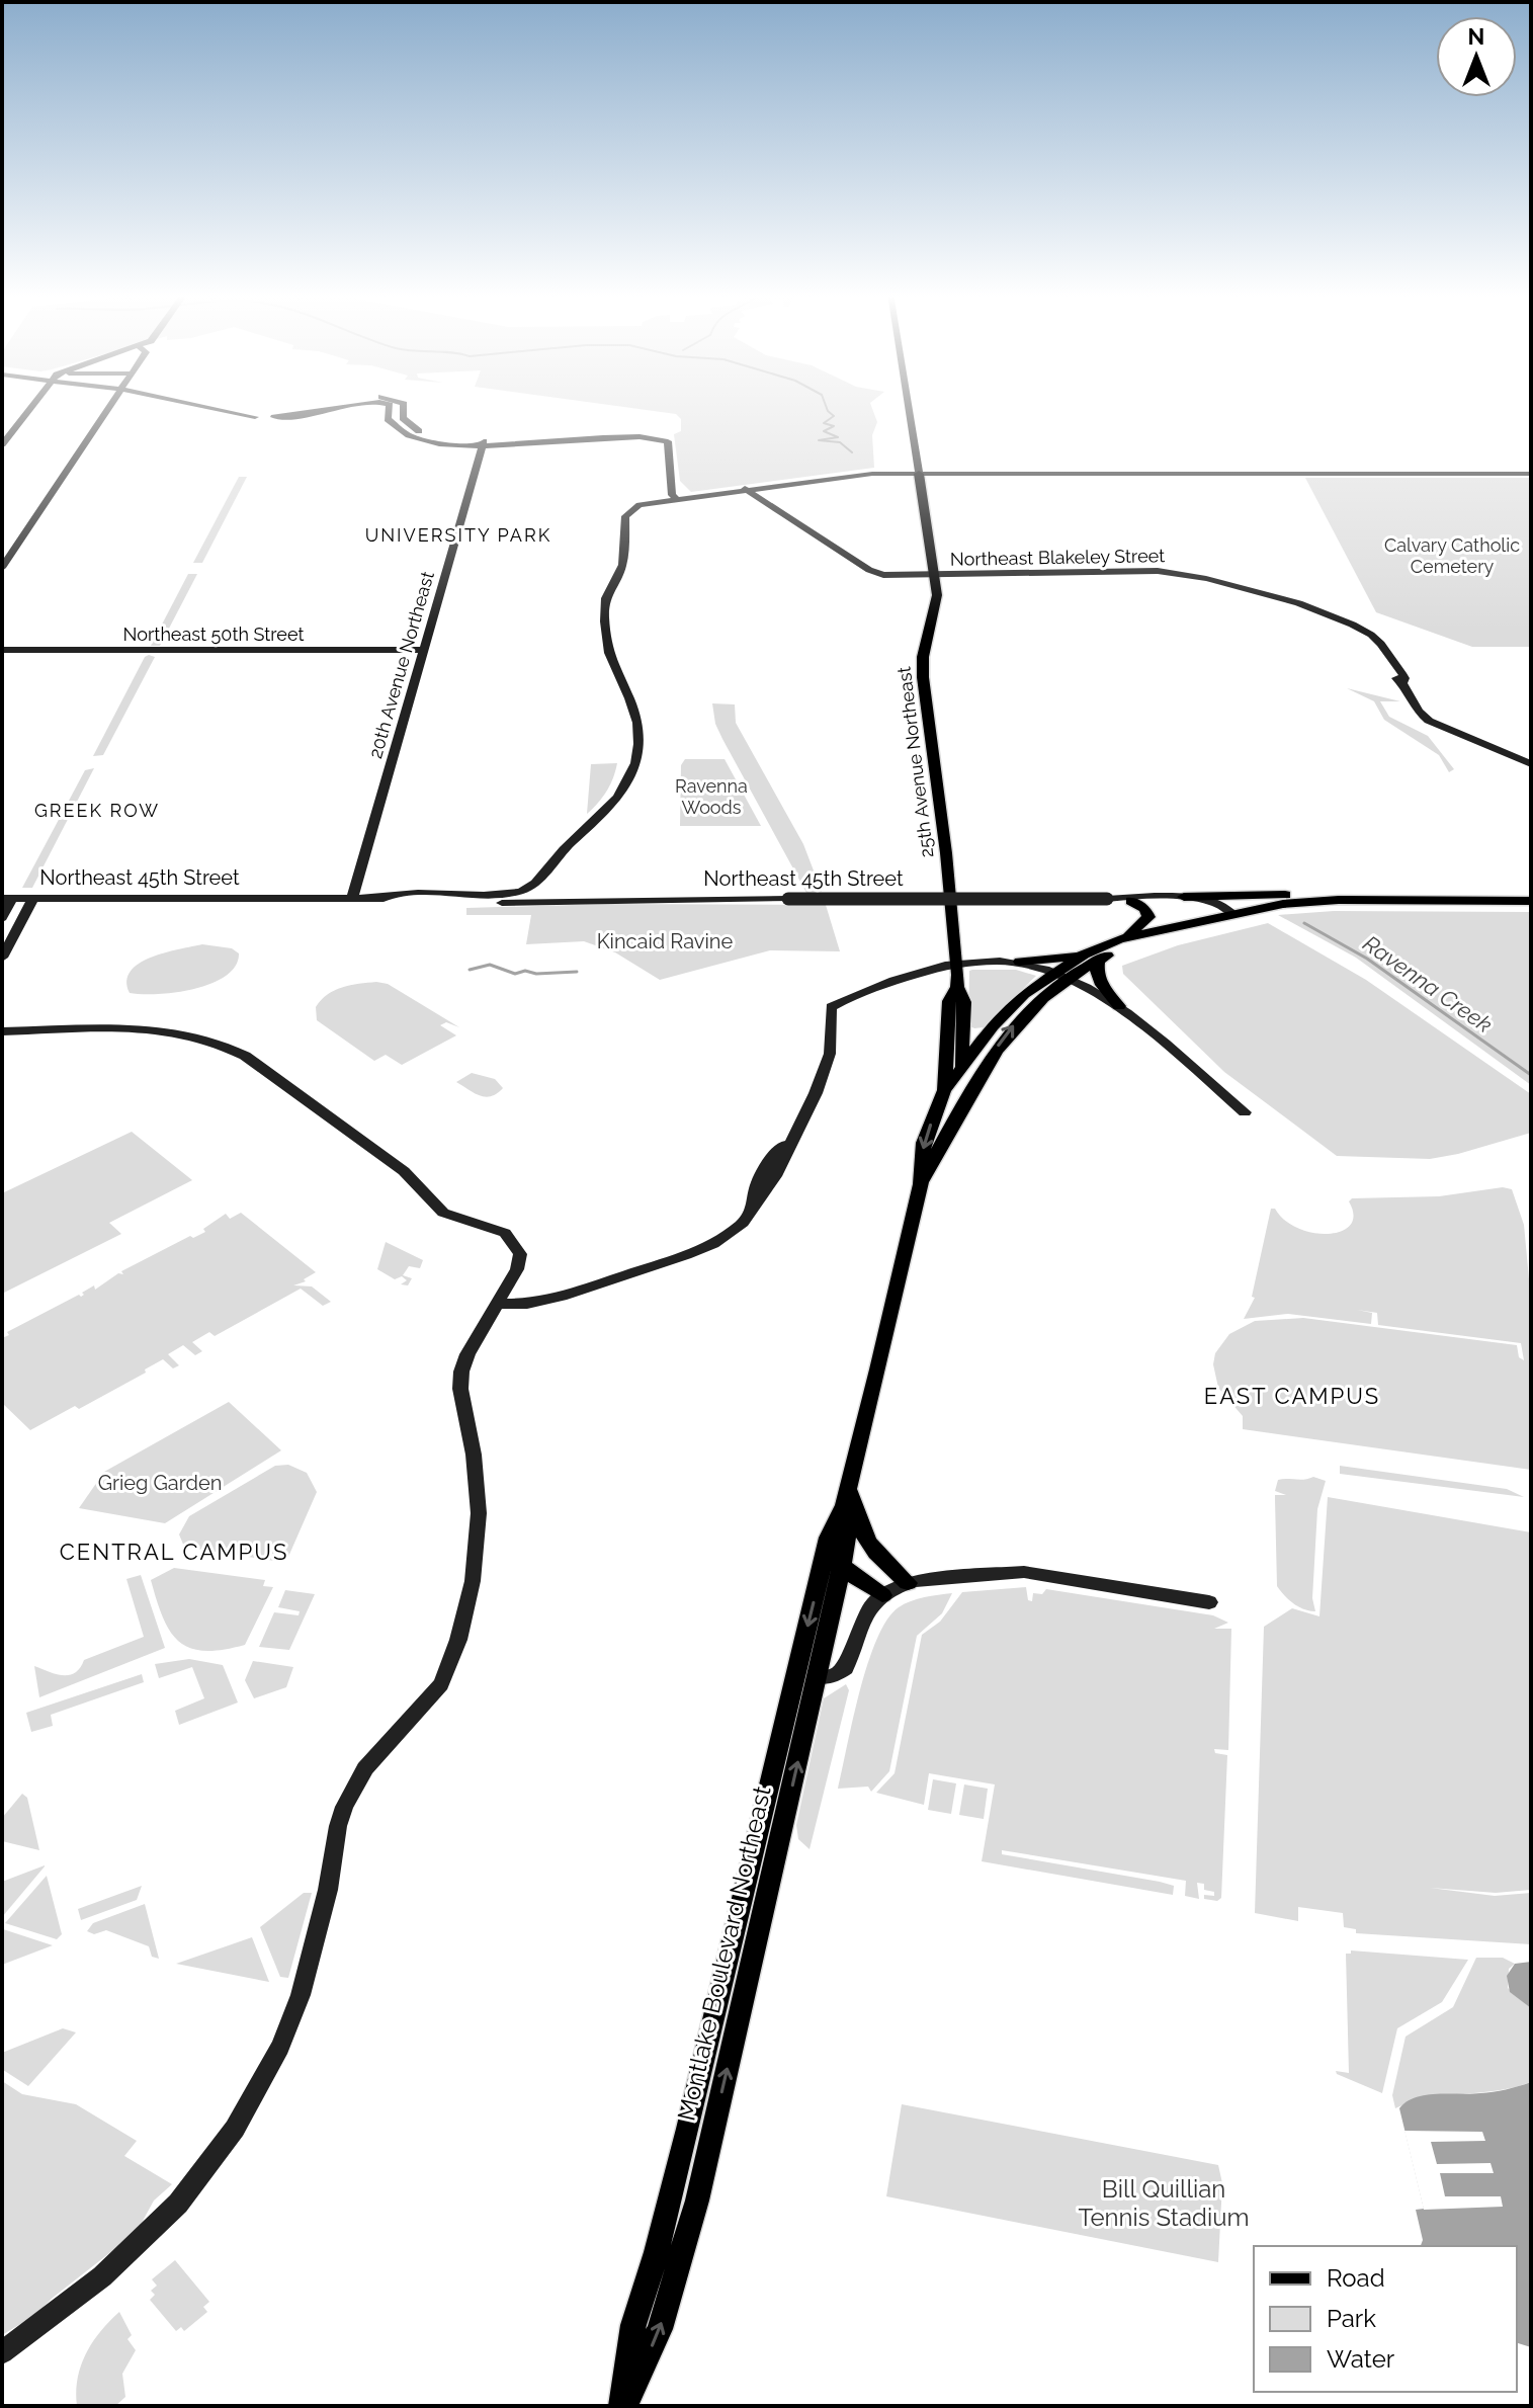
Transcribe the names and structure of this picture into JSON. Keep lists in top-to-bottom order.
{
  "streets": {
    "main road": [
      "Northeast Blakeley Street",
      "Northeast 50th Street",
      "20th Avenue Northeast",
      "25th Avenue Northeast",
      "Northeast 45th Street",
      "Montlake Boulevard Northeast"
    ]
  },
  "crossings": [
    ["Northeast Blakeley Street", "25th Avenue Northeast"],
    ["Northeast 50th Street", "20th Avenue Northeast"],
    ["20th Avenue Northeast", "Northeast 45th Street"],
    ["25th Avenue Northeast", "Montlake Boulevard Northeast"],
    ["Northeast 45th Street", "Montlake Boulevard Northeast"]
  ],
  "districts": [
    "UNIVERSITY PARK",
    "GREEK ROW",
    "EAST CAMPUS",
    "CENTRAL CAMPUS"
  ],
  "water": ["Ravenna Creek"],
  "parks": [
    "Calvary Catholic Cemetery",
    "Ravenna Woods",
    "Kincaid Ravine",
    "Grieg Garden",
    "Bill Quillian Tennis Stadium"
  ],
  "legend": ["Road", "Park", "Water"],
  "north": "top"
}
